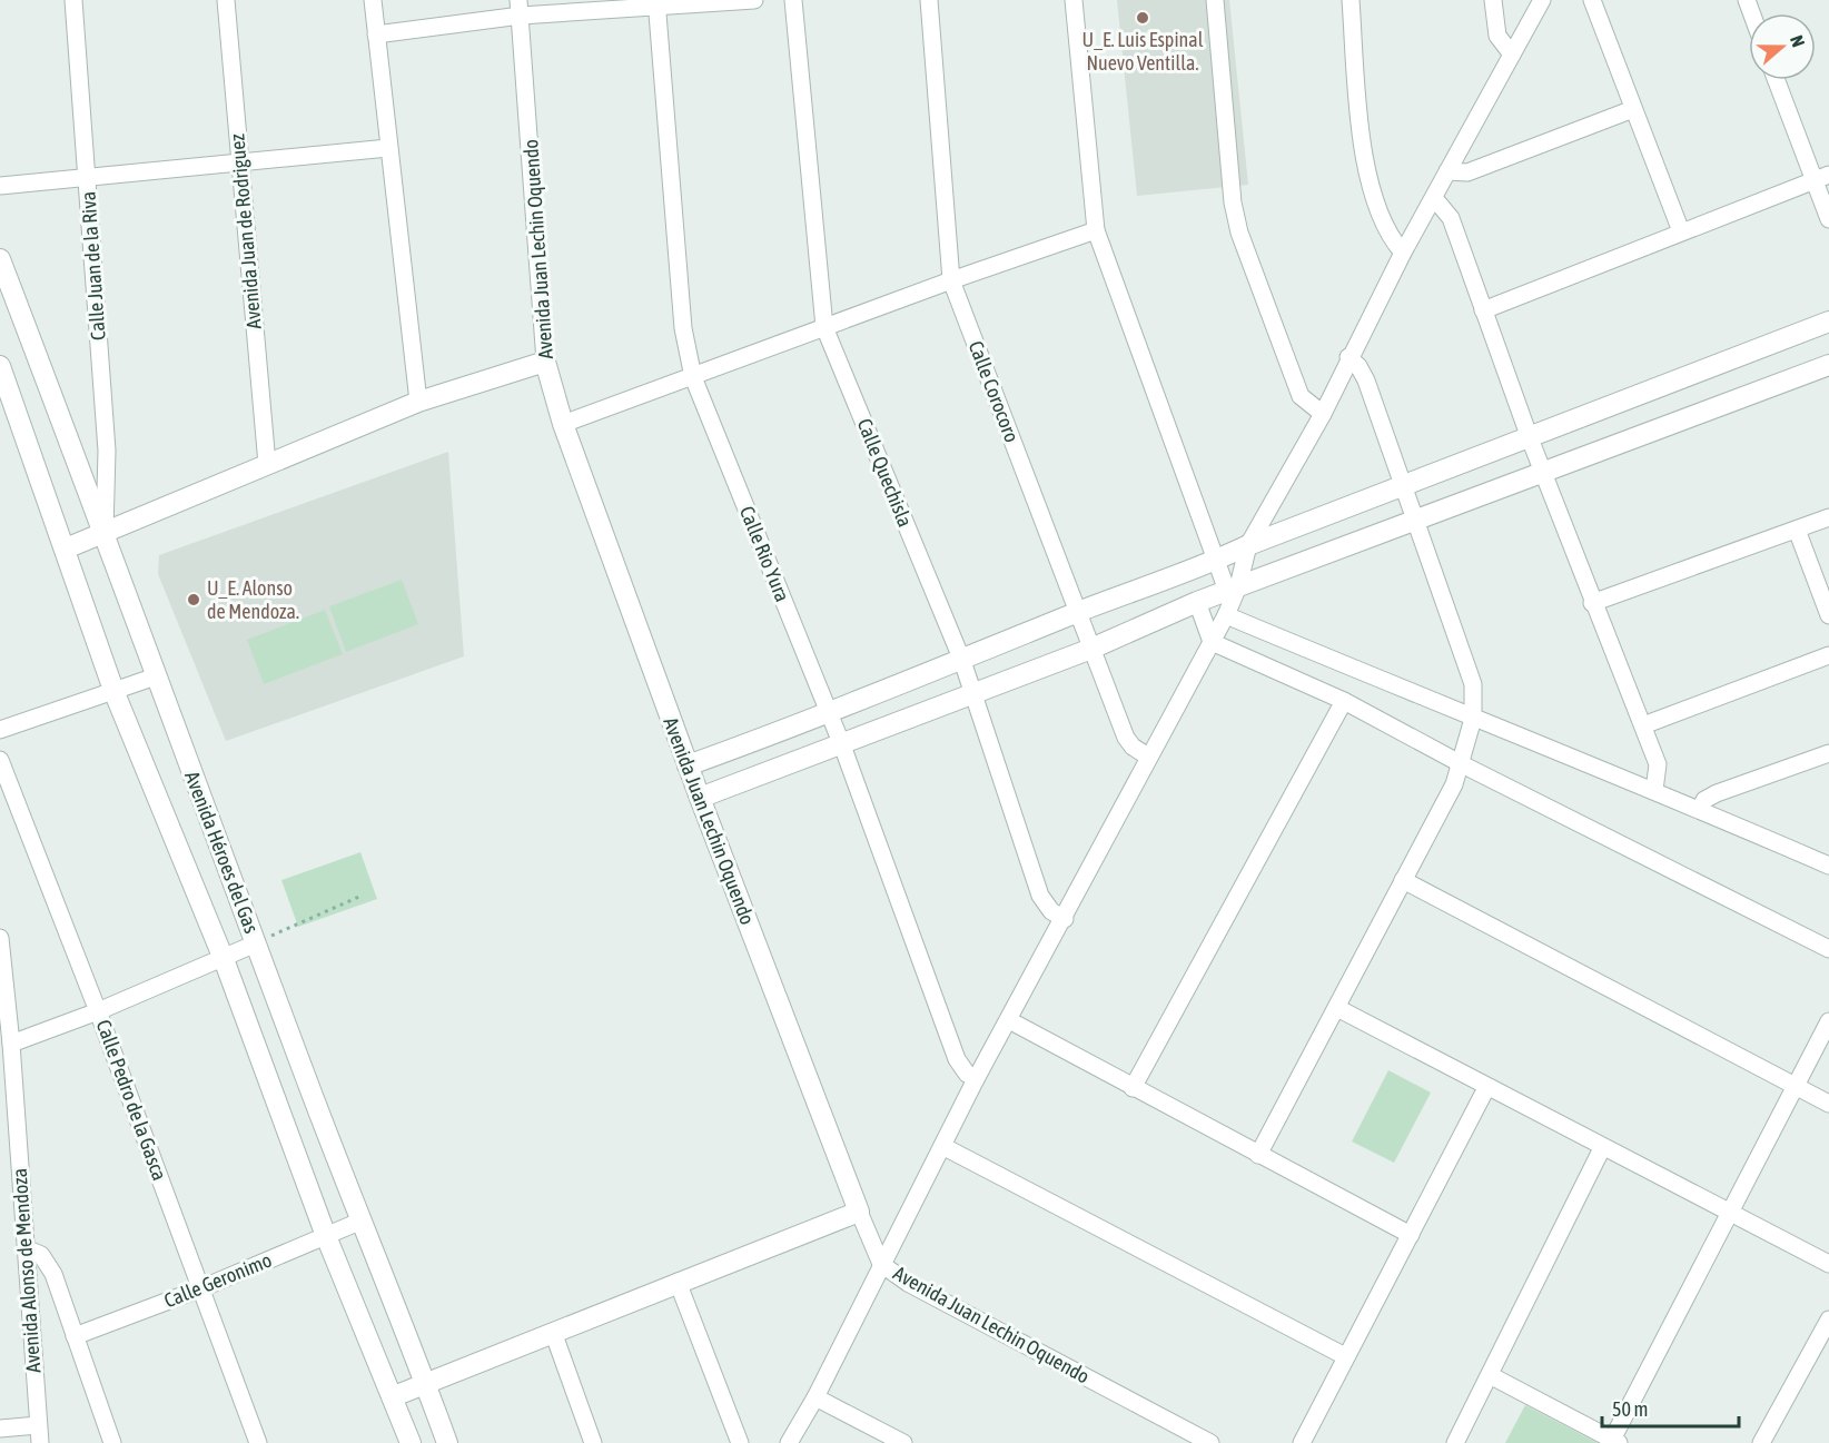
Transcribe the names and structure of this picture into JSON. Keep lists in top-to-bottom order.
{
  "streets": {
    "street": [
      "Avenida Juan de Rodriguez",
      "Avenida Juan Lechin Oquendo",
      "Calle Juan de la Riva",
      "Calle Corocoro",
      "Calle Quechisla",
      "Calle Rio Yura",
      "Avenida Héroes del Gas",
      "Calle Pedro de la Gasca",
      "Avenida Alonso de Mendoza",
      "Calle Geronimo"
    ]
  },
  "crossings": [
    ["Calle Juan de la Riva", "Avenida Héroes del Gas"],
    ["Avenida Héroes del Gas", "Calle Geronimo"],
    ["Calle Pedro de la Gasca", "Calle Geronimo"]
  ],
  "places": ["U_E. Luis Espinal Nuevo Ventilla.", "U_E. Alonso de Mendoza."],
  "scale_bar": "50 m",
  "north": "right"
}
